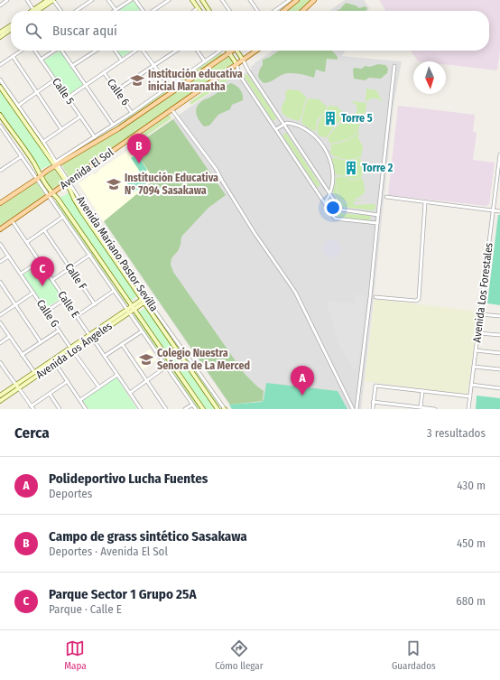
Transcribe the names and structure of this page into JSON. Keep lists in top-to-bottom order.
{
  "streets": {
    "main road": ["Avenida El Sol", "Avenida Mariano Pastor Sevilla", "Avenida Los Ángeles"],
    "street": [
      "Calle 5",
      "Calle 6",
      "Calle F",
      "Avenida Los Forestales",
      "Calle E",
      "Calle G"
    ]
  },
  "crossings": [
    ["Calle 5", "Avenida El Sol"],
    ["Calle 6", "Avenida El Sol"],
    ["Avenida El Sol", "Avenida Mariano Pastor Sevilla"],
    ["Avenida El Sol", "Calle E"],
    ["Avenida Mariano Pastor Sevilla", "Avenida Los Ángeles"],
    ["Calle E", "Avenida Los Ángeles"],
    ["Calle G", "Avenida Los Ángeles"]
  ],
  "places": {
    "school or university": ["Institución educativa inicial Maranatha", "Institución Educativa N° 7094 Sasakawa", "Colegio Nuestra Señora de La Merced"],
    "building": ["Torre 5", "Torre 2"]
  },
  "north": "bottom",
  "page": {
    "search": "Buscar aquí",
    "pins": ["B", "C", "A"],
    "heading": ["Cerca", "3 resultados"],
    "list": [
      {
        "mark": "A",
        "name": "Polideportivo Lucha Fuentes",
        "note": "Deportes",
        "value": "430 m"
      },
      {
        "mark": "B",
        "name": "Campo de grass sintético Sasakawa",
        "note": "Deportes · Avenida El Sol",
        "value": "450 m"
      },
      {
        "mark": "C",
        "name": "Parque Sector 1 Grupo 25A",
        "note": "Parque · Calle E",
        "value": "680 m"
      }
    ],
    "nav": ["Mapa", "Cómo llegar", "Guardados"]
  }
}
